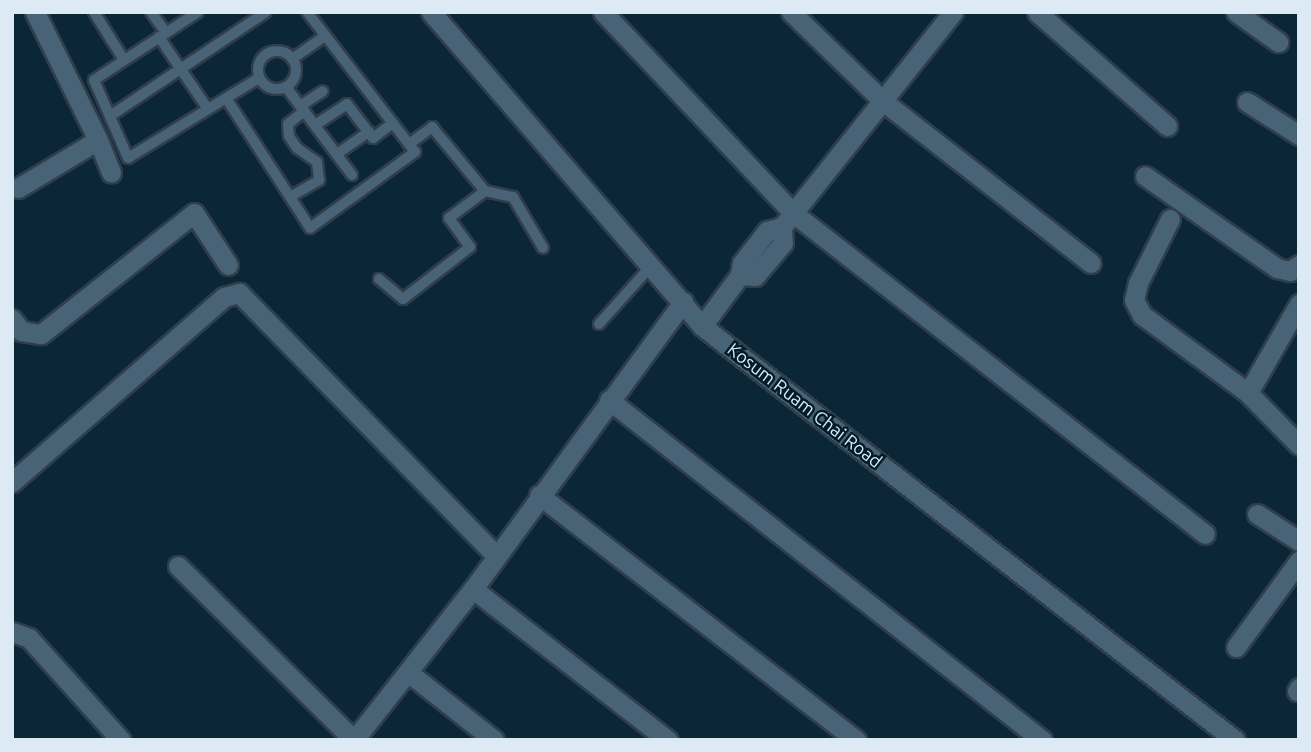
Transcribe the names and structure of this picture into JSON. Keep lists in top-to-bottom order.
{
  "streets": {
    "street": ["Kosum Ruam Chai Road"]
  }
}
